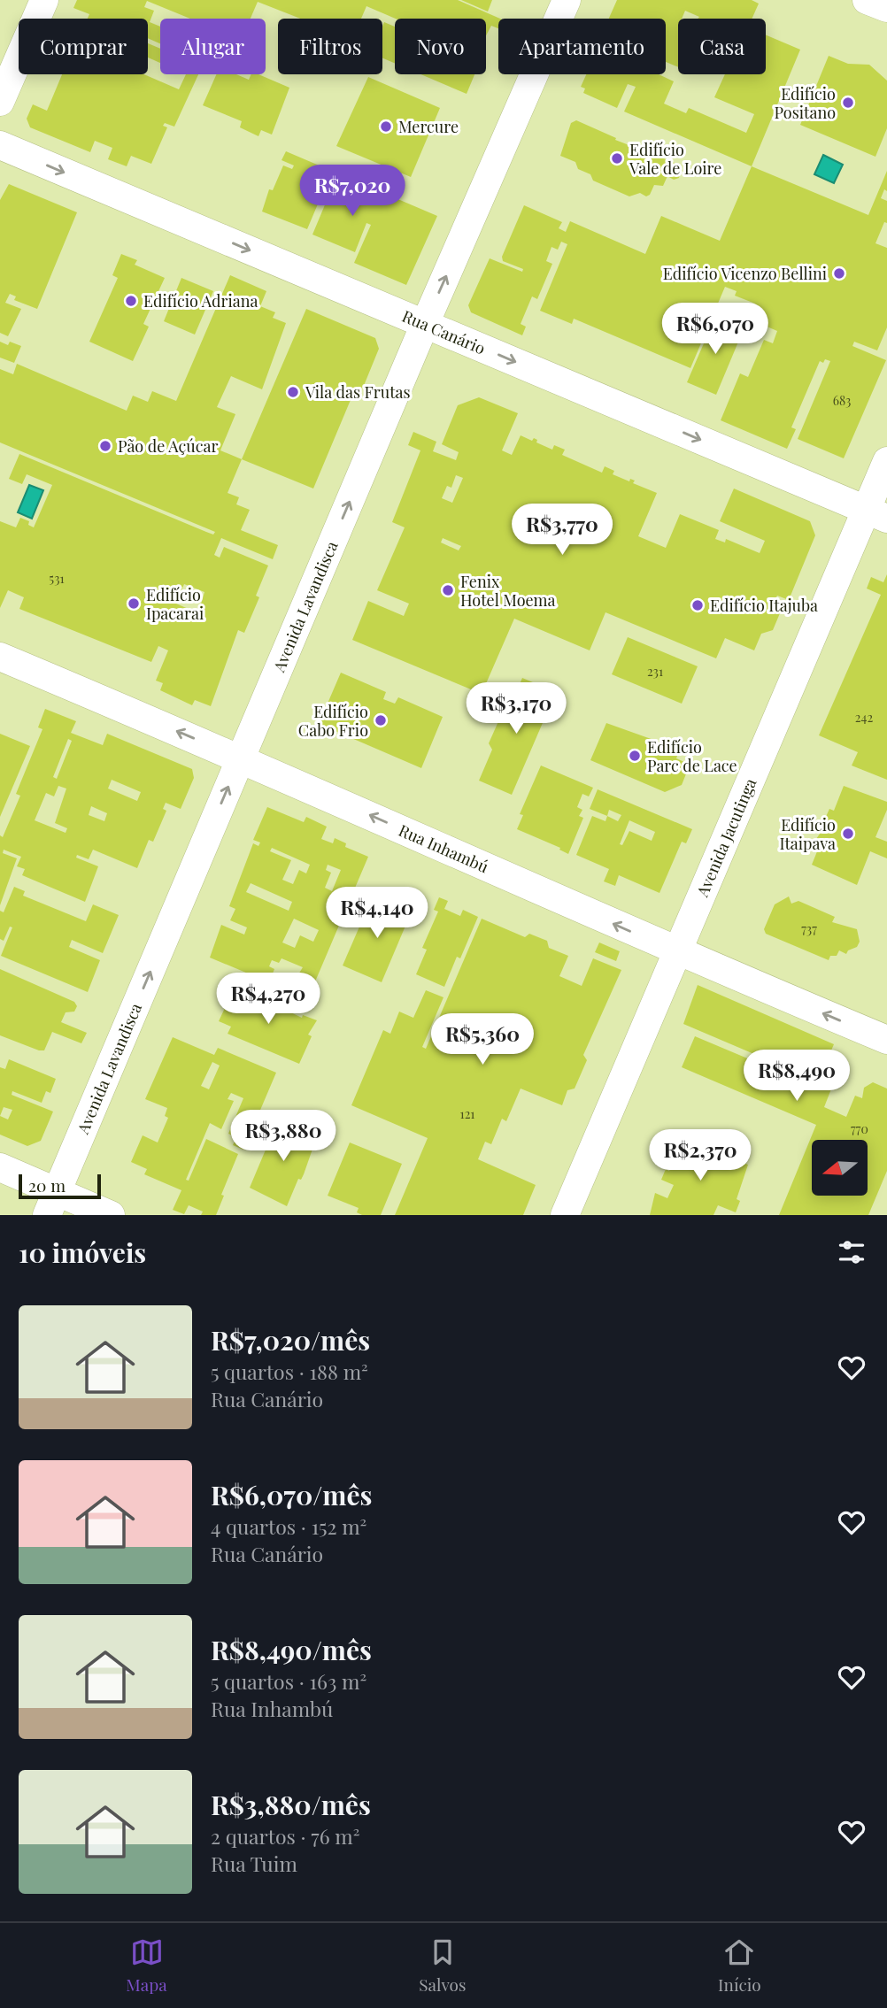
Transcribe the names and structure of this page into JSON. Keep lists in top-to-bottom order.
{
  "streets": {
    "street": [
      "Rua Canário",
      "Avenida Lavandisca",
      "Avenida Jacutinga",
      "Rua Inhambú"
    ]
  },
  "crossings": [
    ["Rua Canário", "Avenida Lavandisca"],
    ["Rua Canário", "Avenida Jacutinga"],
    ["Avenida Lavandisca", "Rua Inhambú"],
    ["Avenida Jacutinga", "Rua Inhambú"]
  ],
  "one_way": ["Rua Canário", "Avenida Lavandisca", "Rua Inhambú"],
  "places": [
    "Edifício Positano",
    "Mercure",
    "Edifício Vale de Loire",
    "Edifício Vicenzo Bellini",
    "Edifício Adriana",
    "Vila das Frutas",
    "Pão de Açúcar",
    "Fenix Hotel Moema",
    "Edifício Ipacarai",
    "Edifício Itajuba",
    "Edifício Cabo Frio",
    "Edifício Parc de Lace",
    "Edifício Itaipava"
  ],
  "house_numbers": [
    "683",
    "531",
    "231",
    "242",
    "737",
    "121",
    "770"
  ],
  "scale_bar": "20 m",
  "north": "left",
  "page": {
    "chip": [
      "Comprar",
      "Alugar",
      "Filtros",
      "Novo",
      "Apartamento",
      "Casa"
    ],
    "price": [
      "R$7,020",
      "R$6,070",
      "R$3,770",
      "R$3,170",
      "R$4,140",
      "R$4,270",
      "R$5,360",
      "R$8,490",
      "R$3,880",
      "R$2,370"
    ],
    "scale": "20 m",
    "heading": "10 imóveis",
    "list": [
      {
        "name": "R$7,020/mês",
        "note": "5 quartos · 188 m² · Rua Canário"
      },
      {
        "name": "R$6,070/mês",
        "note": "4 quartos · 152 m² · Rua Canário"
      },
      {
        "name": "R$8,490/mês",
        "note": "5 quartos · 163 m² · Rua Inhambú"
      },
      {
        "name": "R$3,880/mês",
        "note": "2 quartos · 76 m² · Rua Tuim"
      }
    ],
    "tabs": ["Mapa", "Salvos", "Início"]
  }
}
